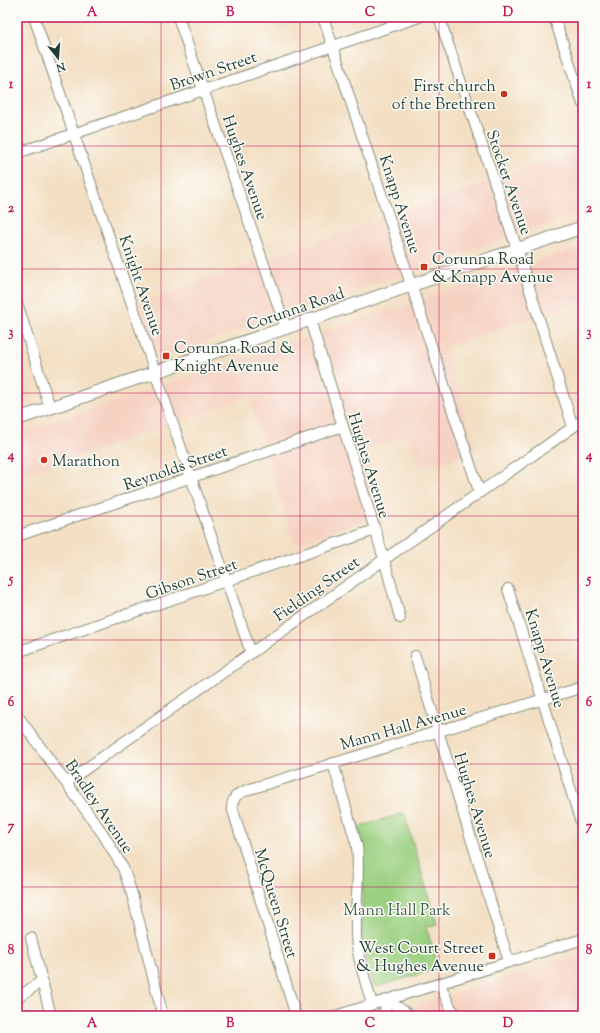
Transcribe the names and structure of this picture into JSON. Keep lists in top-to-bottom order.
{
  "streets": {
    "main road": ["Corunna Road"],
    "street": [
      "Brown Street",
      "Hughes Avenue",
      "Stocker Avenue",
      "Knapp Avenue",
      "Knight Avenue",
      "Reynolds Street",
      "Gibson Street",
      "Fielding Street",
      "Mann Hall Avenue",
      "Bradley Avenue",
      "McQueen Street"
    ]
  },
  "crossings": [
    ["Brown Street", "Hughes Avenue"],
    ["Brown Street", "Knapp Avenue"],
    ["Brown Street", "Knight Avenue"],
    ["Hughes Avenue", "Corunna Road"],
    ["Hughes Avenue", "Reynolds Street"],
    ["Hughes Avenue", "Gibson Street"],
    ["Hughes Avenue", "Fielding Street"],
    ["Hughes Avenue", "Mann Hall Avenue"],
    ["Stocker Avenue", "Corunna Road"],
    ["Stocker Avenue", "Fielding Street"],
    ["Knapp Avenue", "Corunna Road"],
    ["Knapp Avenue", "Fielding Street"],
    ["Knapp Avenue", "Mann Hall Avenue"],
    ["Knight Avenue", "Corunna Road"],
    ["Knight Avenue", "Reynolds Street"],
    ["Knight Avenue", "Gibson Street"],
    ["Knight Avenue", "Fielding Street"],
    ["Fielding Street", "Bradley Avenue"],
    ["Mann Hall Avenue", "McQueen Street"]
  ],
  "parks": ["Mann Hall Park"],
  "places": {
    "other": ["First church of the Brethren", "Marathon"],
    "transit": ["Corunna Road & Knapp Avenue", "Corunna Road & Knight Avenue", "West Court Street & Hughes Avenue"]
  },
  "north": "bottom",
  "grid": {
    "columns": [
      "A",
      "B",
      "C",
      "D"
    ],
    "rows": [
      "1",
      "2",
      "3",
      "4",
      "5",
      "6",
      "7",
      "8"
    ]
  }
}
